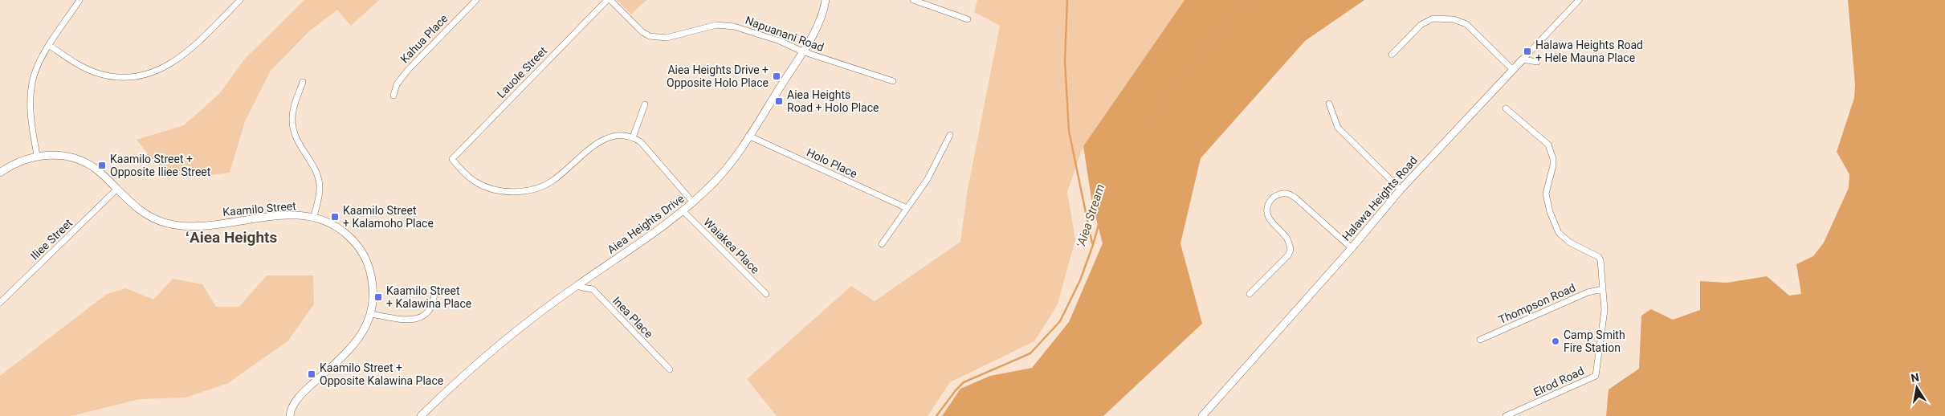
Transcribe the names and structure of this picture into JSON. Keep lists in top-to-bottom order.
{
  "streets": {
    "street": [
      "Napuanani Road",
      "Kahua Place",
      "Lauole Street",
      "Holo Place",
      "Halawa Heights Road",
      "Kaamilo Street",
      "Aiea Heights Drive",
      "Iliee Street",
      "Waiakea Place",
      "Thompson Road",
      "Inea Place",
      "Elrod Road"
    ]
  },
  "crossings": [
    ["Napuanani Road", "Lauole Street"],
    ["Napuanani Road", "Aiea Heights Drive"],
    ["Holo Place", "Aiea Heights Drive"],
    ["Kaamilo Street", "Iliee Street"],
    ["Aiea Heights Drive", "Waiakea Place"],
    ["Aiea Heights Drive", "Inea Place"],
    ["Thompson Road", "Elrod Road"]
  ],
  "districts": ["ʻAiea Heights"],
  "water": ["ʻAiea Stream"],
  "places": {
    "transit": [
      "Halawa Heights Road + Hele Mauna Place",
      "Aiea Heights Drive + Opposite Holo Place",
      "Aiea Heights Road + Holo Place",
      "Kaamilo Street + Opposite Iliee Street",
      "Kaamilo Street + Kalamoho Place",
      "Kaamilo Street + Kalawina Place",
      "Kaamilo Street + Opposite Kalawina Place"
    ],
    "other": ["Camp Smith Fire Station"]
  },
  "north": "top"
}
